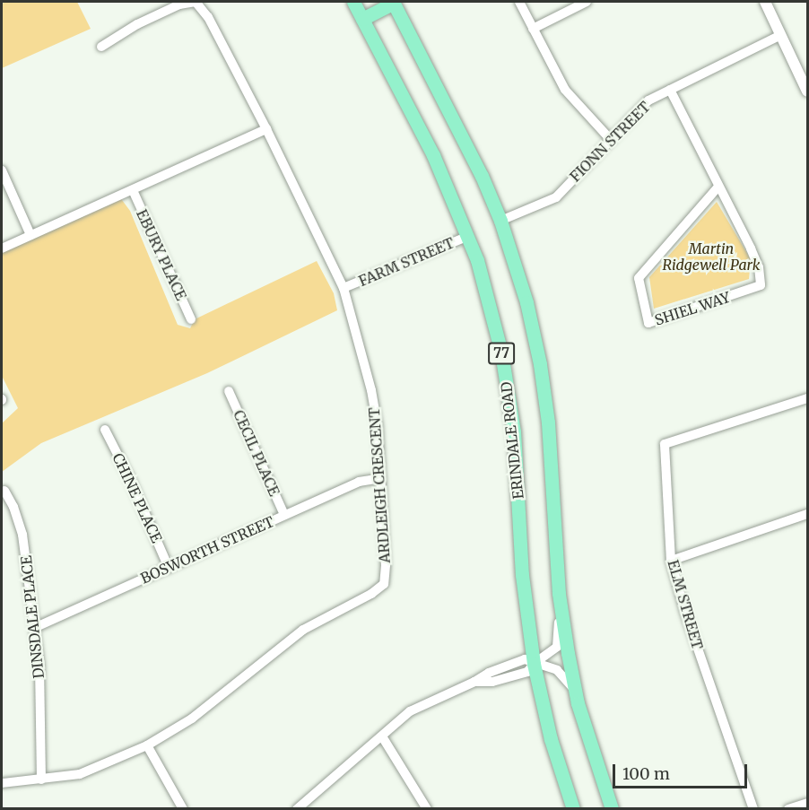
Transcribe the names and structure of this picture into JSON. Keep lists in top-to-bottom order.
{
  "streets": {
    "main road": ["77", "ERINDALE ROAD"],
    "street": [
      "FIONN STREET",
      "EBURY PLACE",
      "FARM STREET",
      "SHIEL WAY",
      "CECIL PLACE",
      "ARDLEIGH CRESCENT",
      "CHINE PLACE",
      "BOSWORTH STREET",
      "ELM STREET",
      "DINSDALE PLACE"
    ]
  },
  "crossings": [
    ["FIONN STREET", "SHIEL WAY"],
    ["FIONN STREET", "77"],
    ["FARM STREET", "ERINDALE ROAD"],
    ["FARM STREET", "ARDLEIGH CRESCENT"],
    ["CECIL PLACE", "BOSWORTH STREET"],
    ["ARDLEIGH CRESCENT", "BOSWORTH STREET"],
    ["ARDLEIGH CRESCENT", "DINSDALE PLACE"],
    ["CHINE PLACE", "BOSWORTH STREET"],
    ["BOSWORTH STREET", "DINSDALE PLACE"]
  ],
  "parks": ["Martin Ridgewell Park"],
  "scale_bar": "100 m"
}
